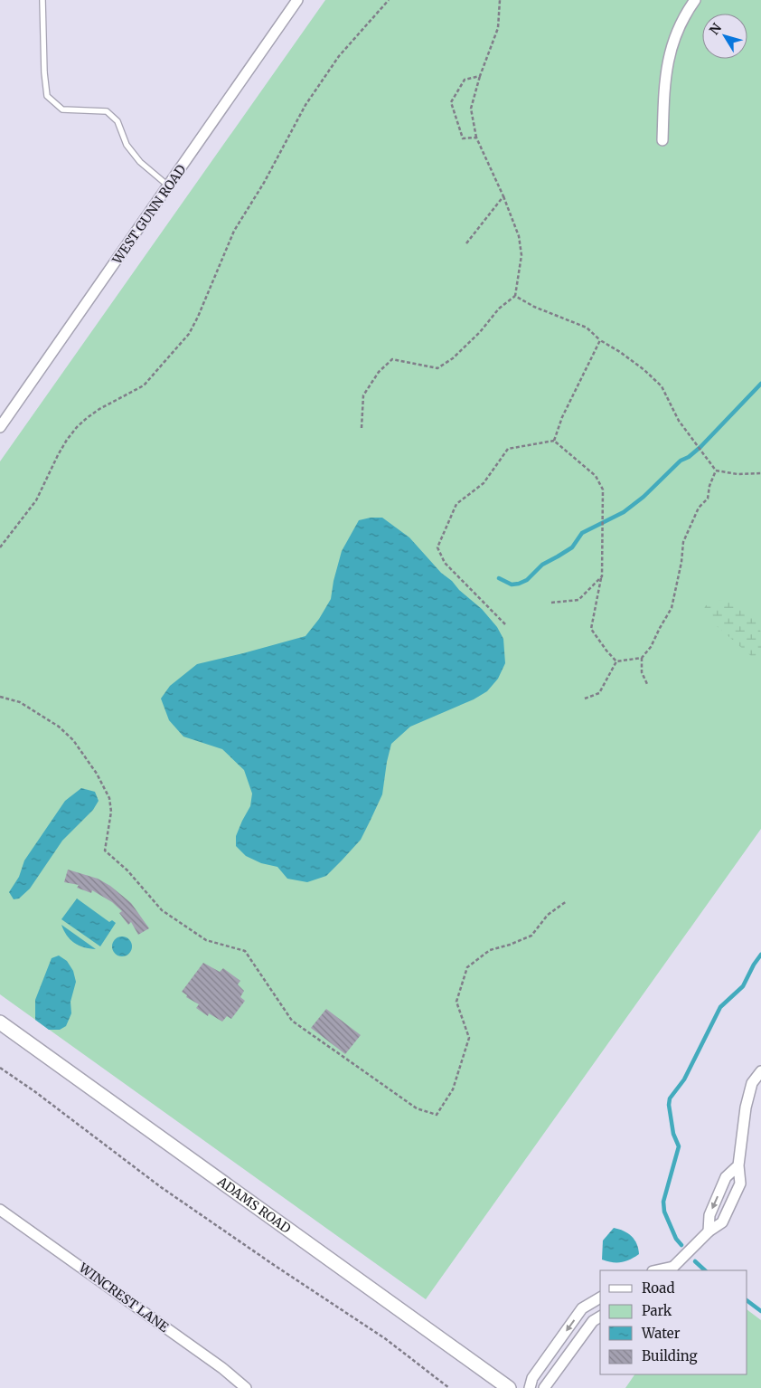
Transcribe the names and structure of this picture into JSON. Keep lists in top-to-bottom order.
{
  "streets": {
    "main road": ["ADAMS ROAD"],
    "street": ["WEST GUNN ROAD", "WINCREST LANE"]
  },
  "legend": [
    "Road",
    "Park",
    "Water",
    "Building"
  ],
  "north": "top left"
}
